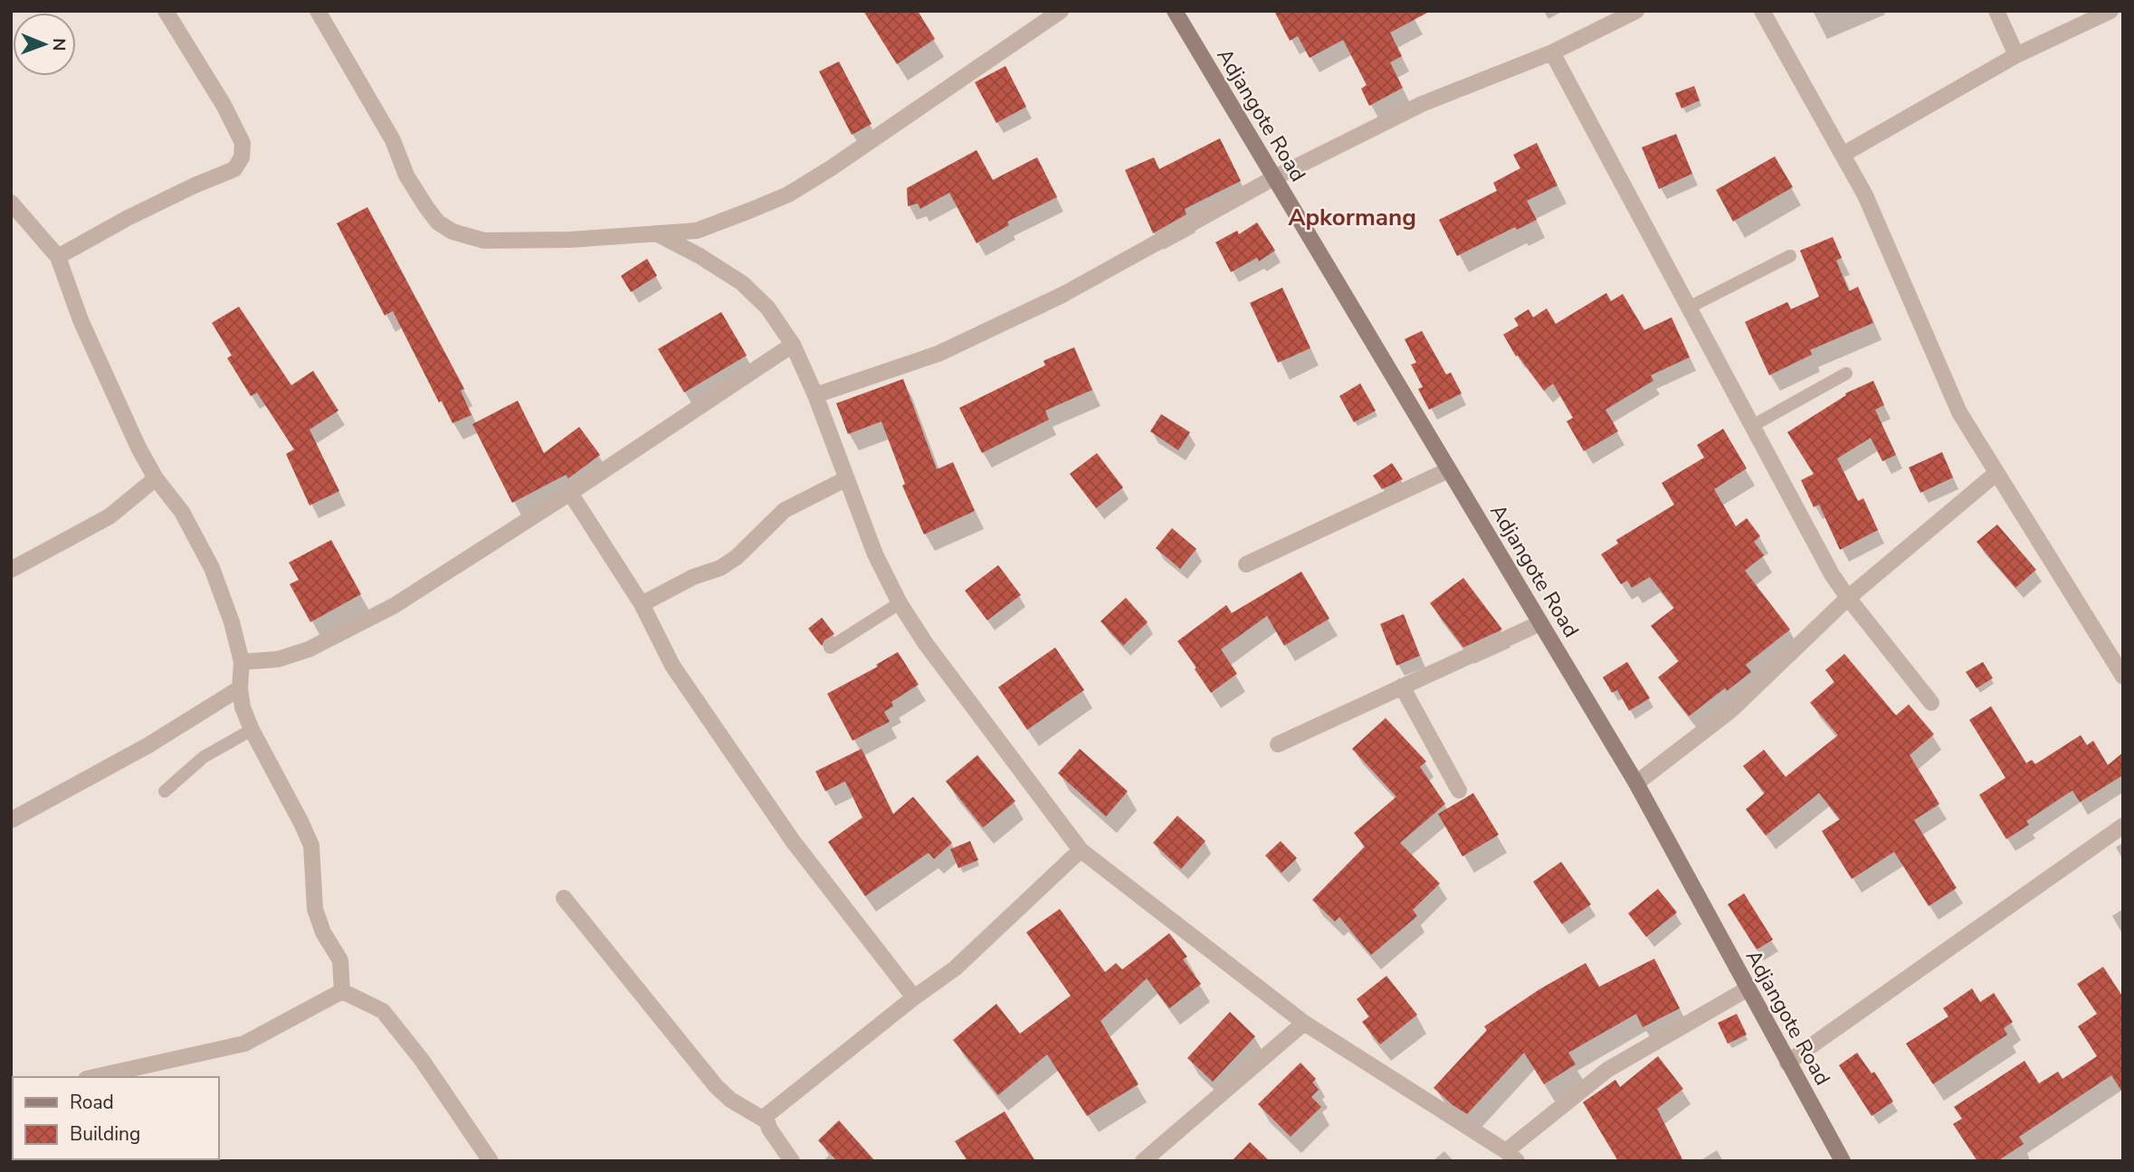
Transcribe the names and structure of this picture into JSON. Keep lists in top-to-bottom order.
{
  "streets": {
    "street": ["Adjangote Road"]
  },
  "districts": ["Apkormang"],
  "legend": ["Road", "Building"],
  "north": "right"
}
